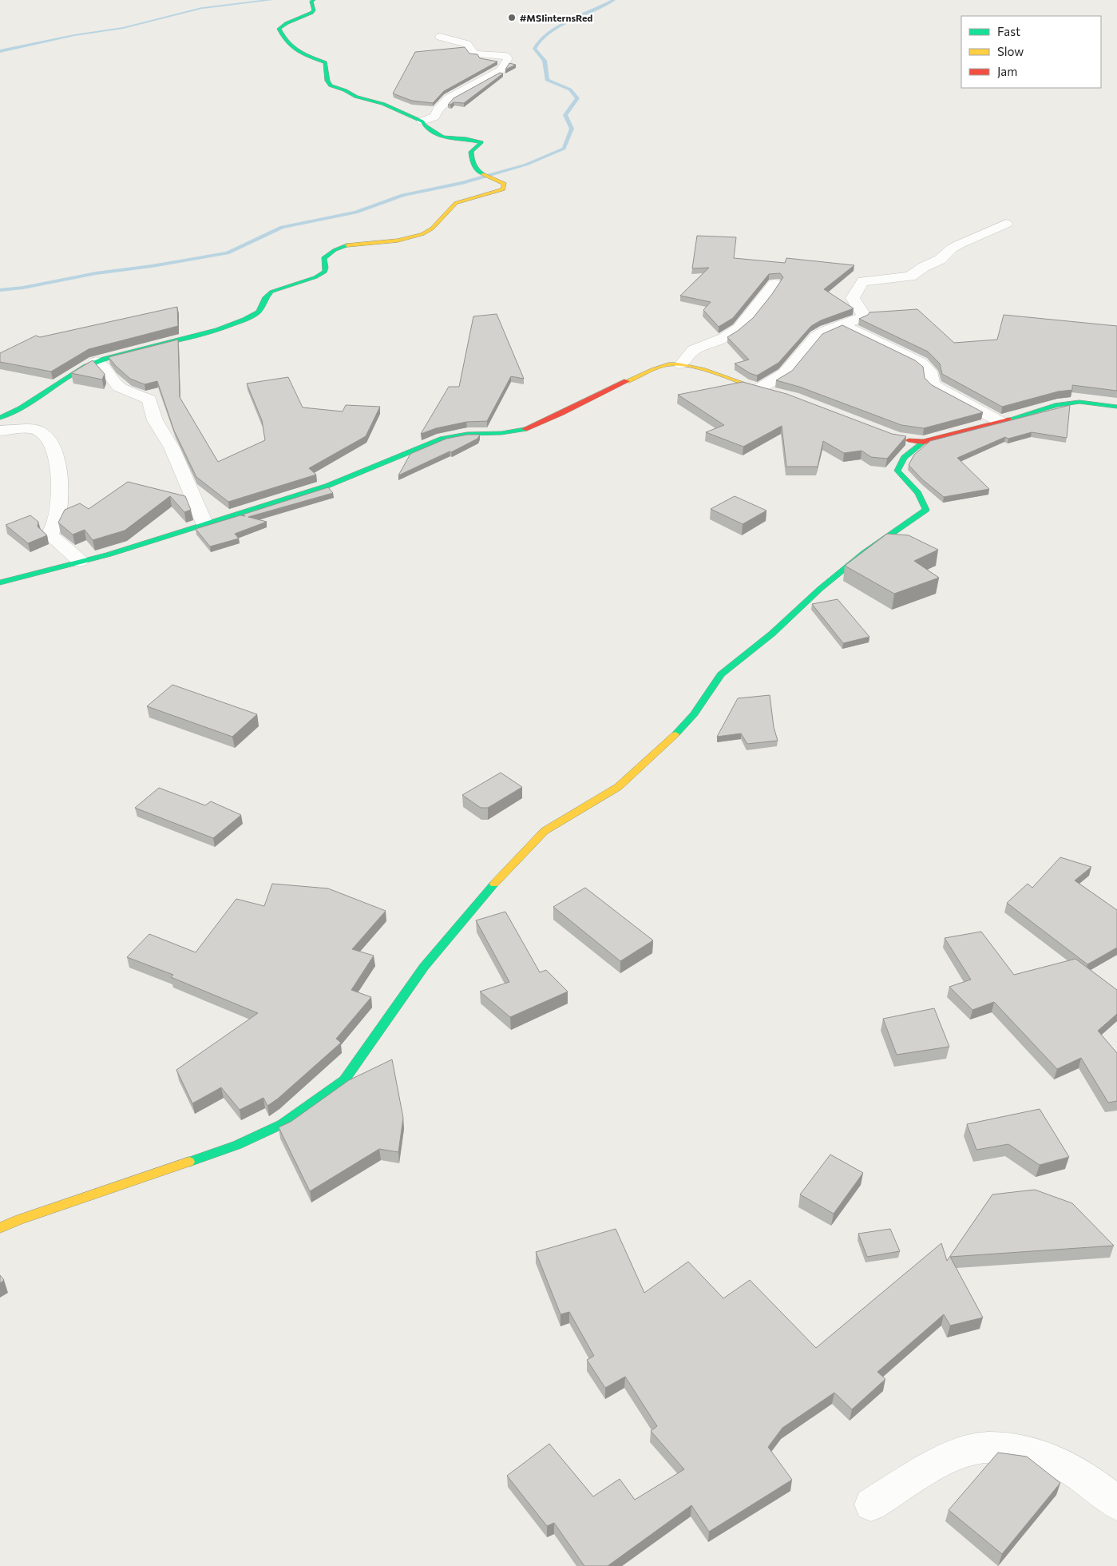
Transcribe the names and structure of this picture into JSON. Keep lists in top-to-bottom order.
{
  "places": ["#MSIinternsRed"],
  "legend": ["Fast", "Slow", "Jam"]
}
